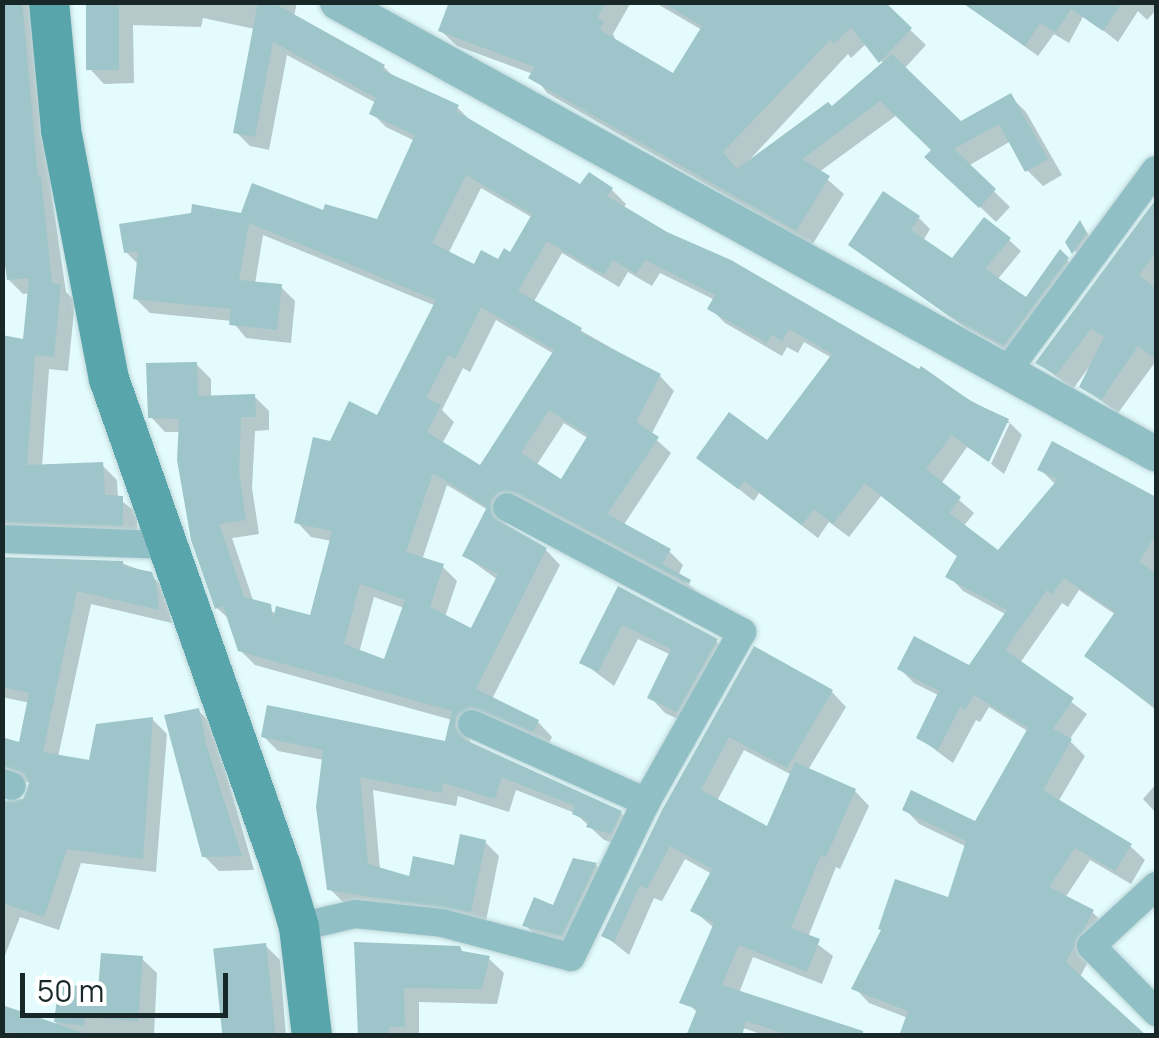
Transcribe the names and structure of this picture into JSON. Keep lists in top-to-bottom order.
{
  "scale_bar": "50 m"
}
